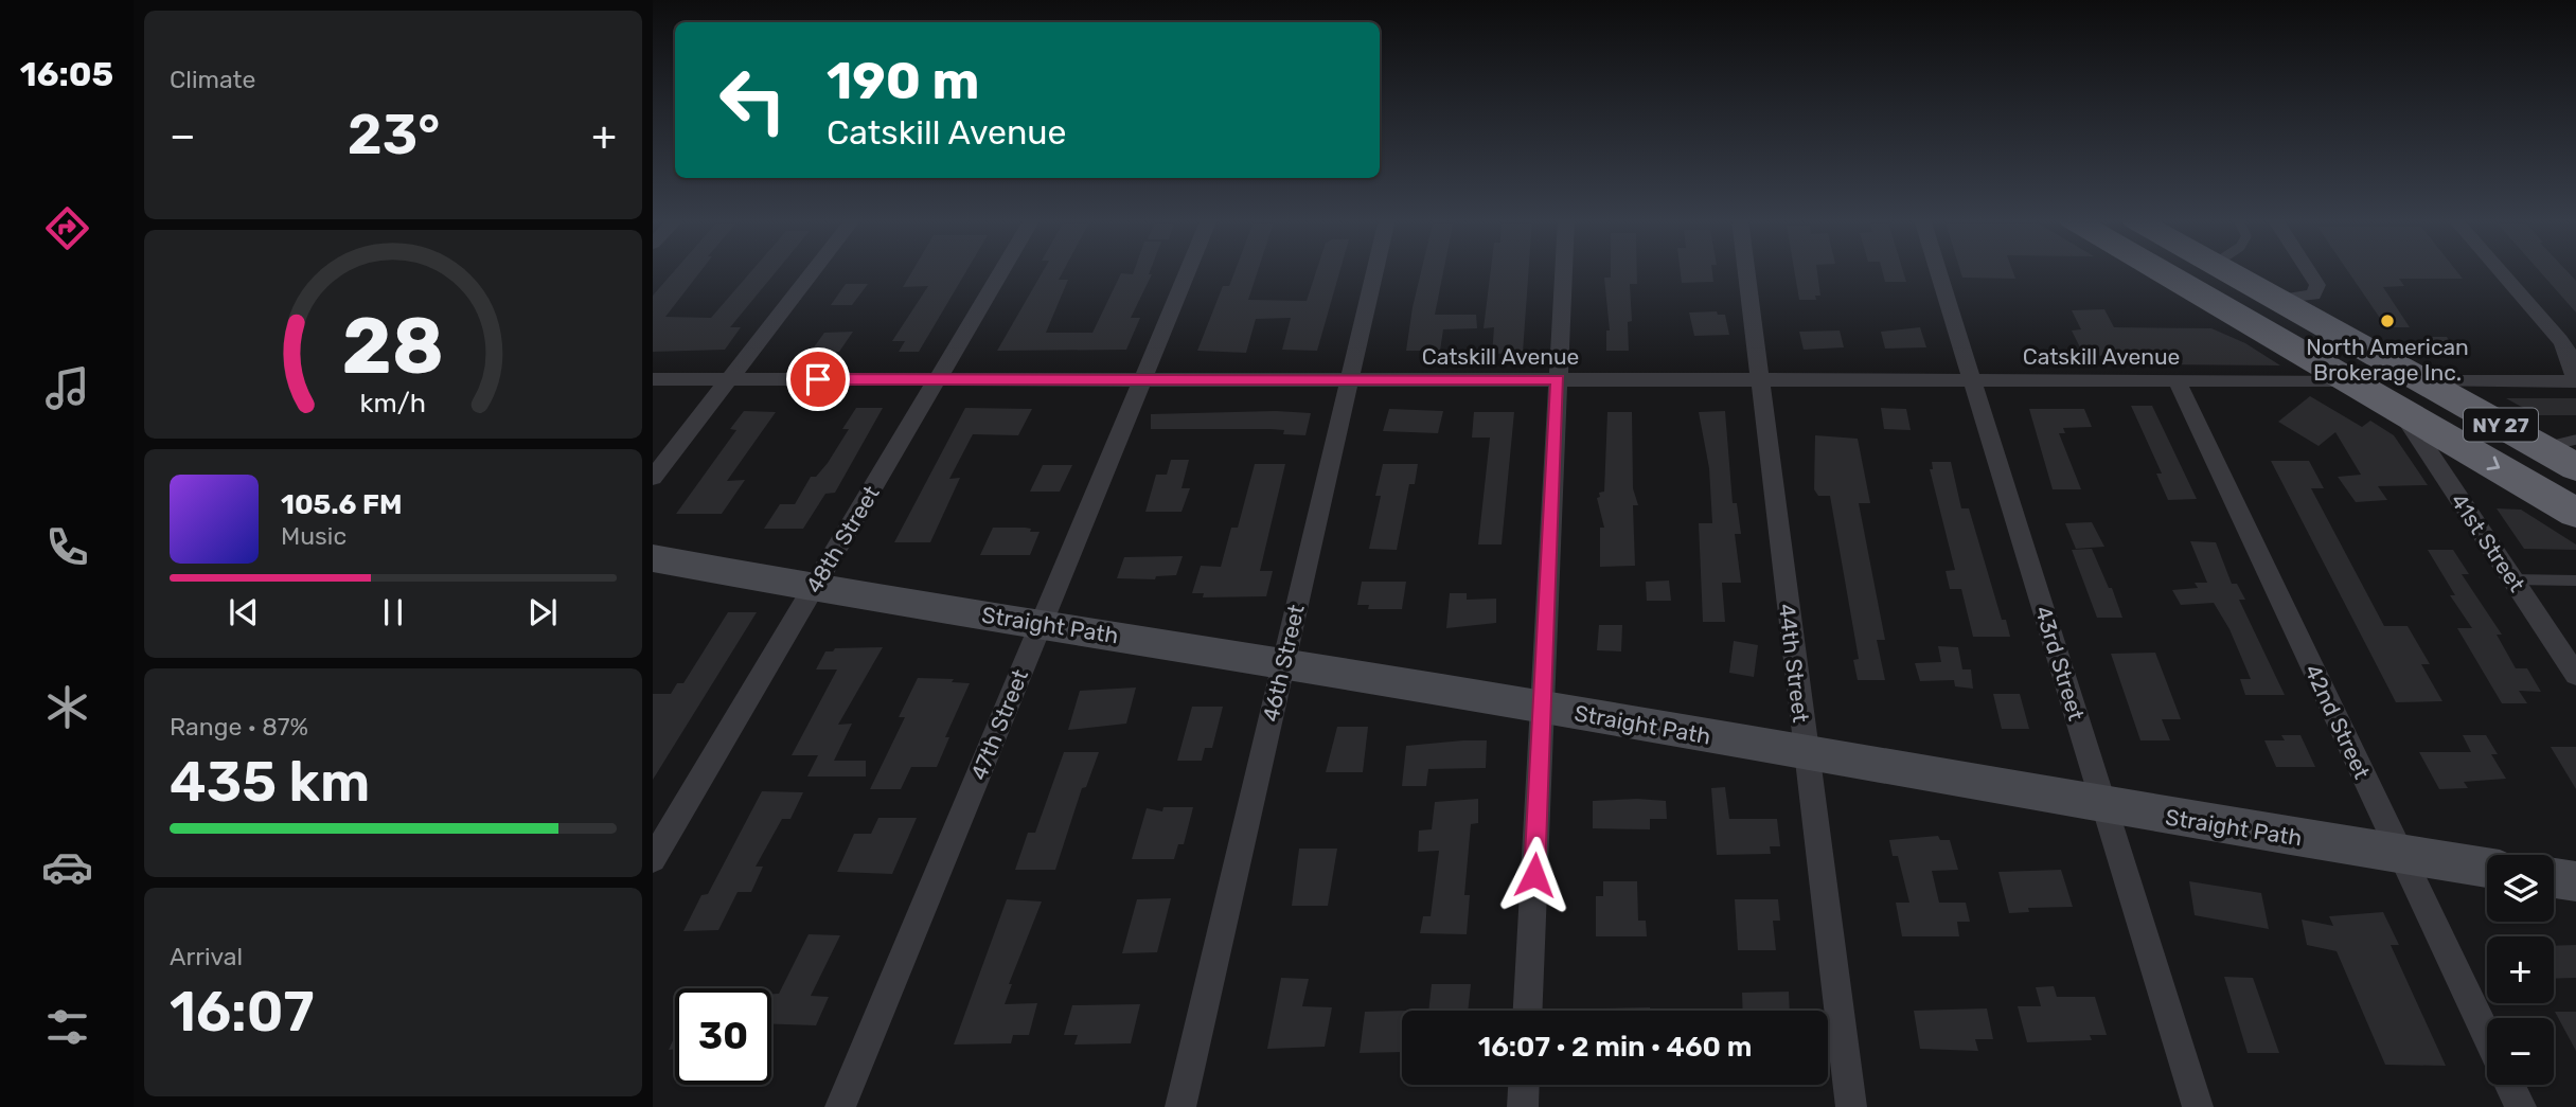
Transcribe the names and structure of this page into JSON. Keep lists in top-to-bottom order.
{
  "streets": {
    "highway": ["NY 27"],
    "main road": ["Straight Path"],
    "street": [
      "Catskill Avenue",
      "48th Street",
      "41st Street",
      "46th Street",
      "44th Street",
      "43rd Street",
      "42nd Street",
      "47th Street"
    ]
  },
  "crossings": [
    ["Catskill Avenue", "NY 27"],
    ["Catskill Avenue", "48th Street"],
    ["Catskill Avenue", "46th Street"],
    ["Catskill Avenue", "44th Street"],
    ["Catskill Avenue", "43rd Street"],
    ["Catskill Avenue", "42nd Street"],
    ["Catskill Avenue", "47th Street"],
    ["NY 27", "41st Street"],
    ["48th Street", "Straight Path"],
    ["Straight Path", "46th Street"],
    ["Straight Path", "44th Street"],
    ["Straight Path", "43rd Street"],
    ["Straight Path", "42nd Street"],
    ["Straight Path", "47th Street"]
  ],
  "places": ["North American Brokerage Inc."],
  "page": {
    "tabs": "16:05",
    "tile": [
      "Climate",
      ["Range · 87%", "435 km"],
      ["Arrival", "16:07"]
    ],
    "turn": ["190 m", "Catskill Avenue"],
    "heat": ["−", "23°", "+"],
    "song": ["105.6 FM", "Music"],
    "map_buttons": ["+", "−"],
    "limit": "30",
    "trip": "16:07 · 2 min · 460 m",
    "gauge": ["28", "km/h"]
  }
}
